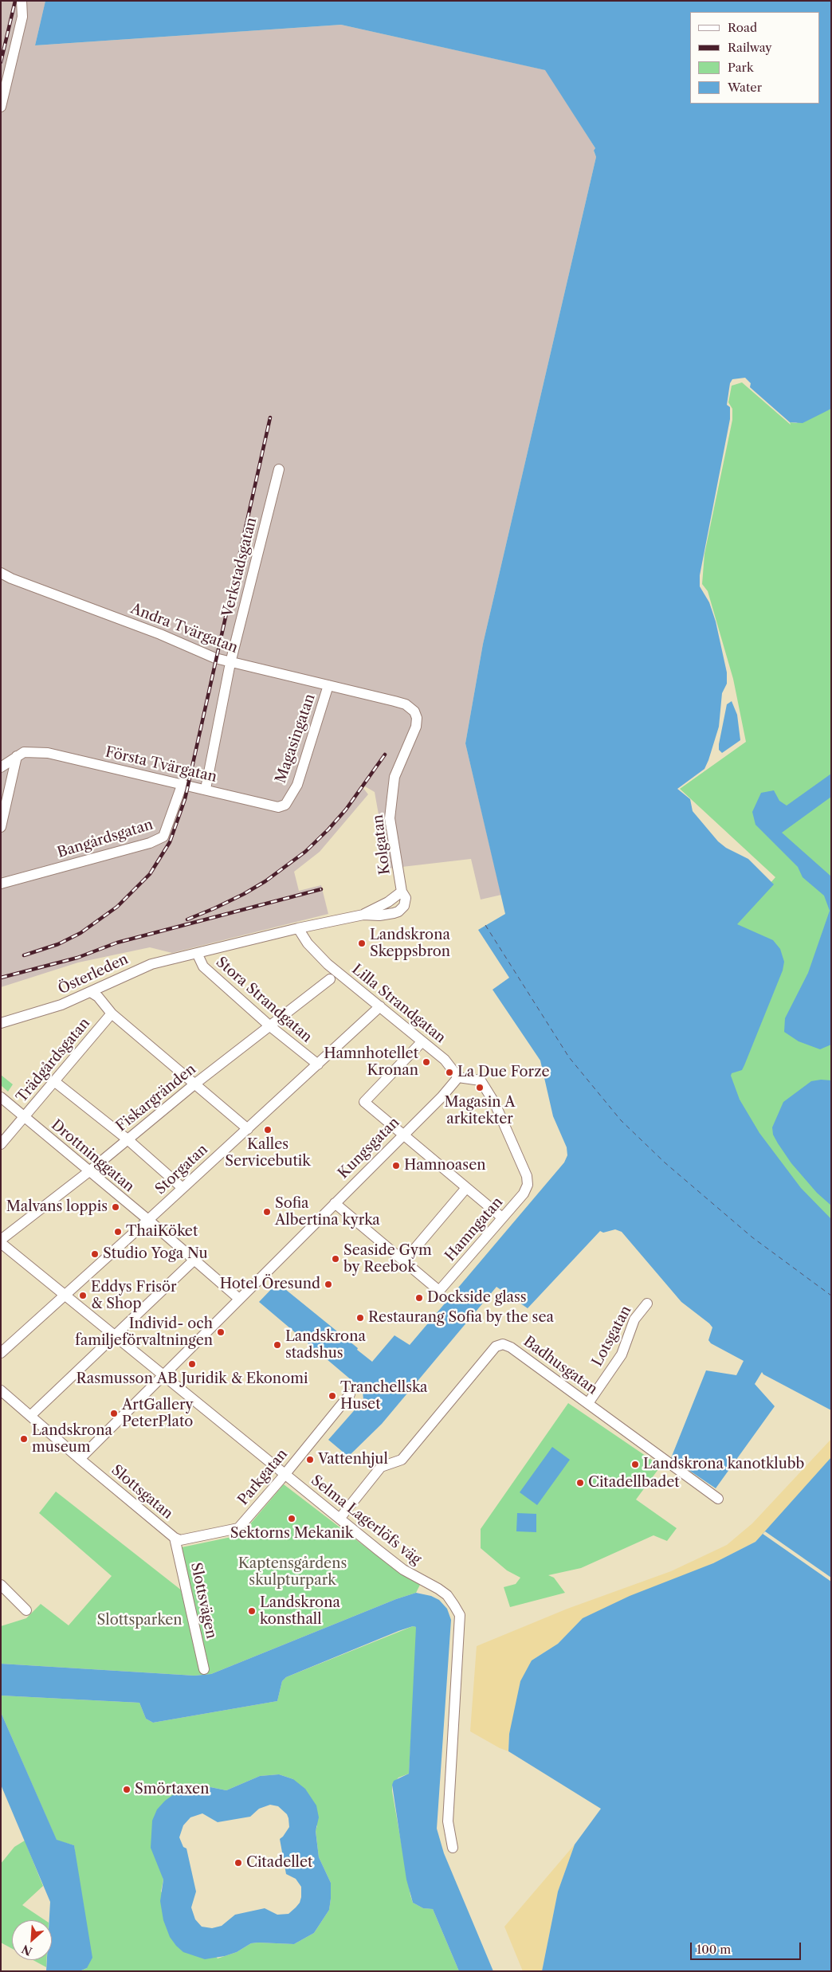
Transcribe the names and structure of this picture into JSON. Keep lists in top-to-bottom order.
{
  "streets": {
    "street": [
      "Verkstadsgatan",
      "Andra Tvärgatan",
      "Magasingatan",
      "Första Tvärgatan",
      "Bangårdsgatan",
      "Kolgatan",
      "Österleden",
      "Stora Strandgatan",
      "Lilla Strandgatan",
      "Trädgårdsgatan",
      "Fiskargränden",
      "Kungsgatan",
      "Drottninggatan",
      "Storgatan",
      "Hamngatan",
      "Lotsgatan",
      "Badhusgatan",
      "Parkgatan",
      "Slottsgatan",
      "Selma Lagerlöfs väg",
      "Slottsvägen"
    ]
  },
  "crossings": [
    ["Verkstadsgatan", "Andra Tvärgatan"],
    ["Verkstadsgatan", "Första Tvärgatan"],
    ["Andra Tvärgatan", "Magasingatan"],
    ["Andra Tvärgatan", "Kolgatan"],
    ["Magasingatan", "Första Tvärgatan"],
    ["Första Tvärgatan", "Bangårdsgatan"],
    ["Kolgatan", "Lilla Strandgatan"],
    ["Österleden", "Stora Strandgatan"],
    ["Stora Strandgatan", "Fiskargränden"],
    ["Stora Strandgatan", "Storgatan"],
    ["Lilla Strandgatan", "Kungsgatan"],
    ["Lilla Strandgatan", "Storgatan"],
    ["Lilla Strandgatan", "Hamngatan"],
    ["Trädgårdsgatan", "Drottninggatan"],
    ["Fiskargränden", "Drottninggatan"],
    ["Kungsgatan", "Drottninggatan"],
    ["Kungsgatan", "Hamngatan"],
    ["Kungsgatan", "Slottsgatan"],
    ["Kungsgatan", "Selma Lagerlöfs väg"],
    ["Drottninggatan", "Storgatan"],
    ["Storgatan", "Selma Lagerlöfs väg"],
    ["Lotsgatan", "Badhusgatan"],
    ["Badhusgatan", "Selma Lagerlöfs väg"],
    ["Parkgatan", "Slottsgatan"],
    ["Parkgatan", "Selma Lagerlöfs väg"],
    ["Parkgatan", "Slottsvägen"],
    ["Slottsgatan", "Slottsvägen"]
  ],
  "parks": ["Kaptensgårdens skulpturpark", "Slottsparken"],
  "places": [
    "Landskrona Skeppsbron",
    "Hamnhotellet Kronan",
    "La Due Forze",
    "Magasin A arkitekter",
    "Kalles Servicebutik",
    "Hamnoasen",
    "Malvans loppis",
    "Sofia Albertina kyrka",
    "ThaiKöket",
    "Studio Yoga Nu",
    "Seaside Gym by Reebok",
    "Hotel Öresund",
    "Eddys Frisör & Shop",
    "Dockside glass",
    "Restaurang Sofia by the sea",
    "Individ- och familjeförvaltningen",
    "Landskrona stadshus",
    "Rasmusson AB Juridik & Ekonomi",
    "Tranchellska Huset",
    "ArtGallery PeterPlato",
    "Landskrona museum",
    "Vattenhjul",
    "Landskrona kanotklubb",
    "Citadellbadet",
    "Sektorns Mekanik",
    "Landskrona konsthall",
    "Smörtaxen",
    "Citadellet"
  ],
  "legend": [
    "Road",
    "Railway",
    "Park",
    "Water"
  ],
  "scale_bar": "100 m",
  "north": "bottom left"
}
